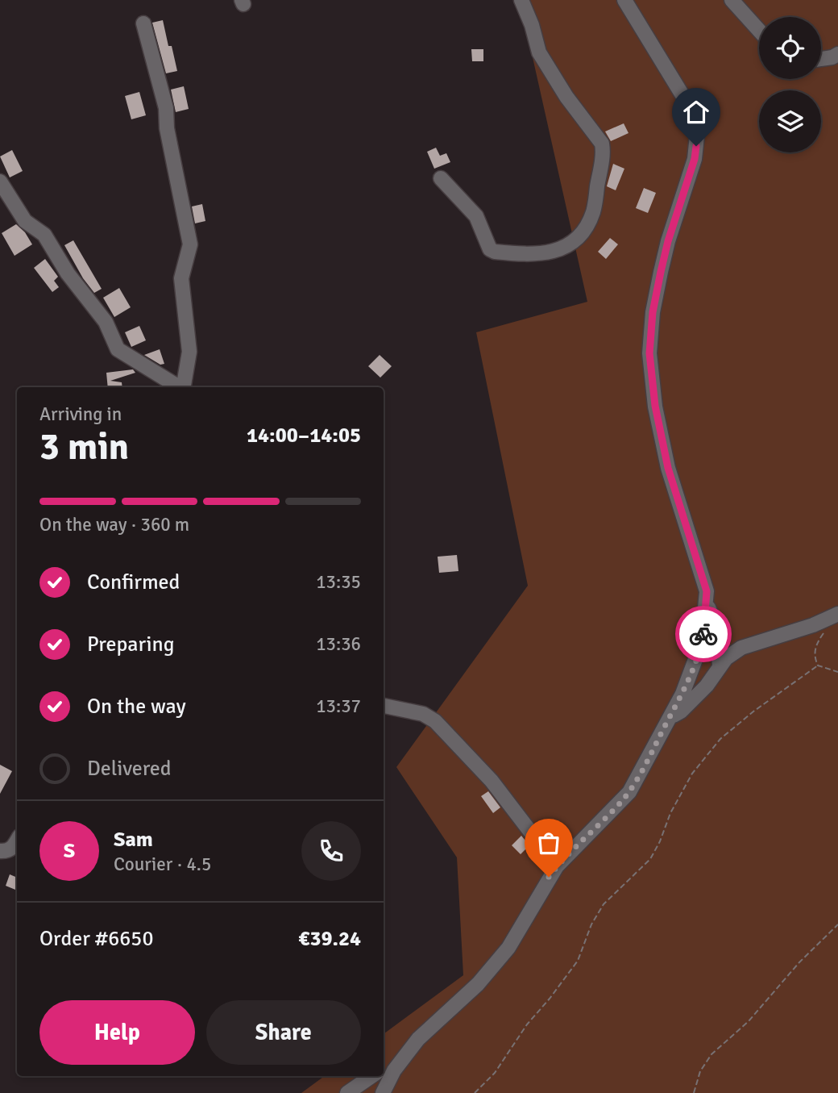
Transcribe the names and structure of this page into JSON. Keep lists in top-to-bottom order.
{
  "page": {
    "heading": ["3 min", "Arriving in", "14:00–14:05"],
    "panel": [
      "Sam",
      "Courier · 4.5",
      "Order #6650",
      "€39.24"
    ],
    "bar": "On the way · 360 m",
    "list": [
      ["Confirmed", "13:35"],
      ["Preparing", "13:36"],
      ["On the way", "13:37"],
      "Delivered"
    ],
    "round": "S",
    "buttons": ["Help", "Share"]
  }
}
